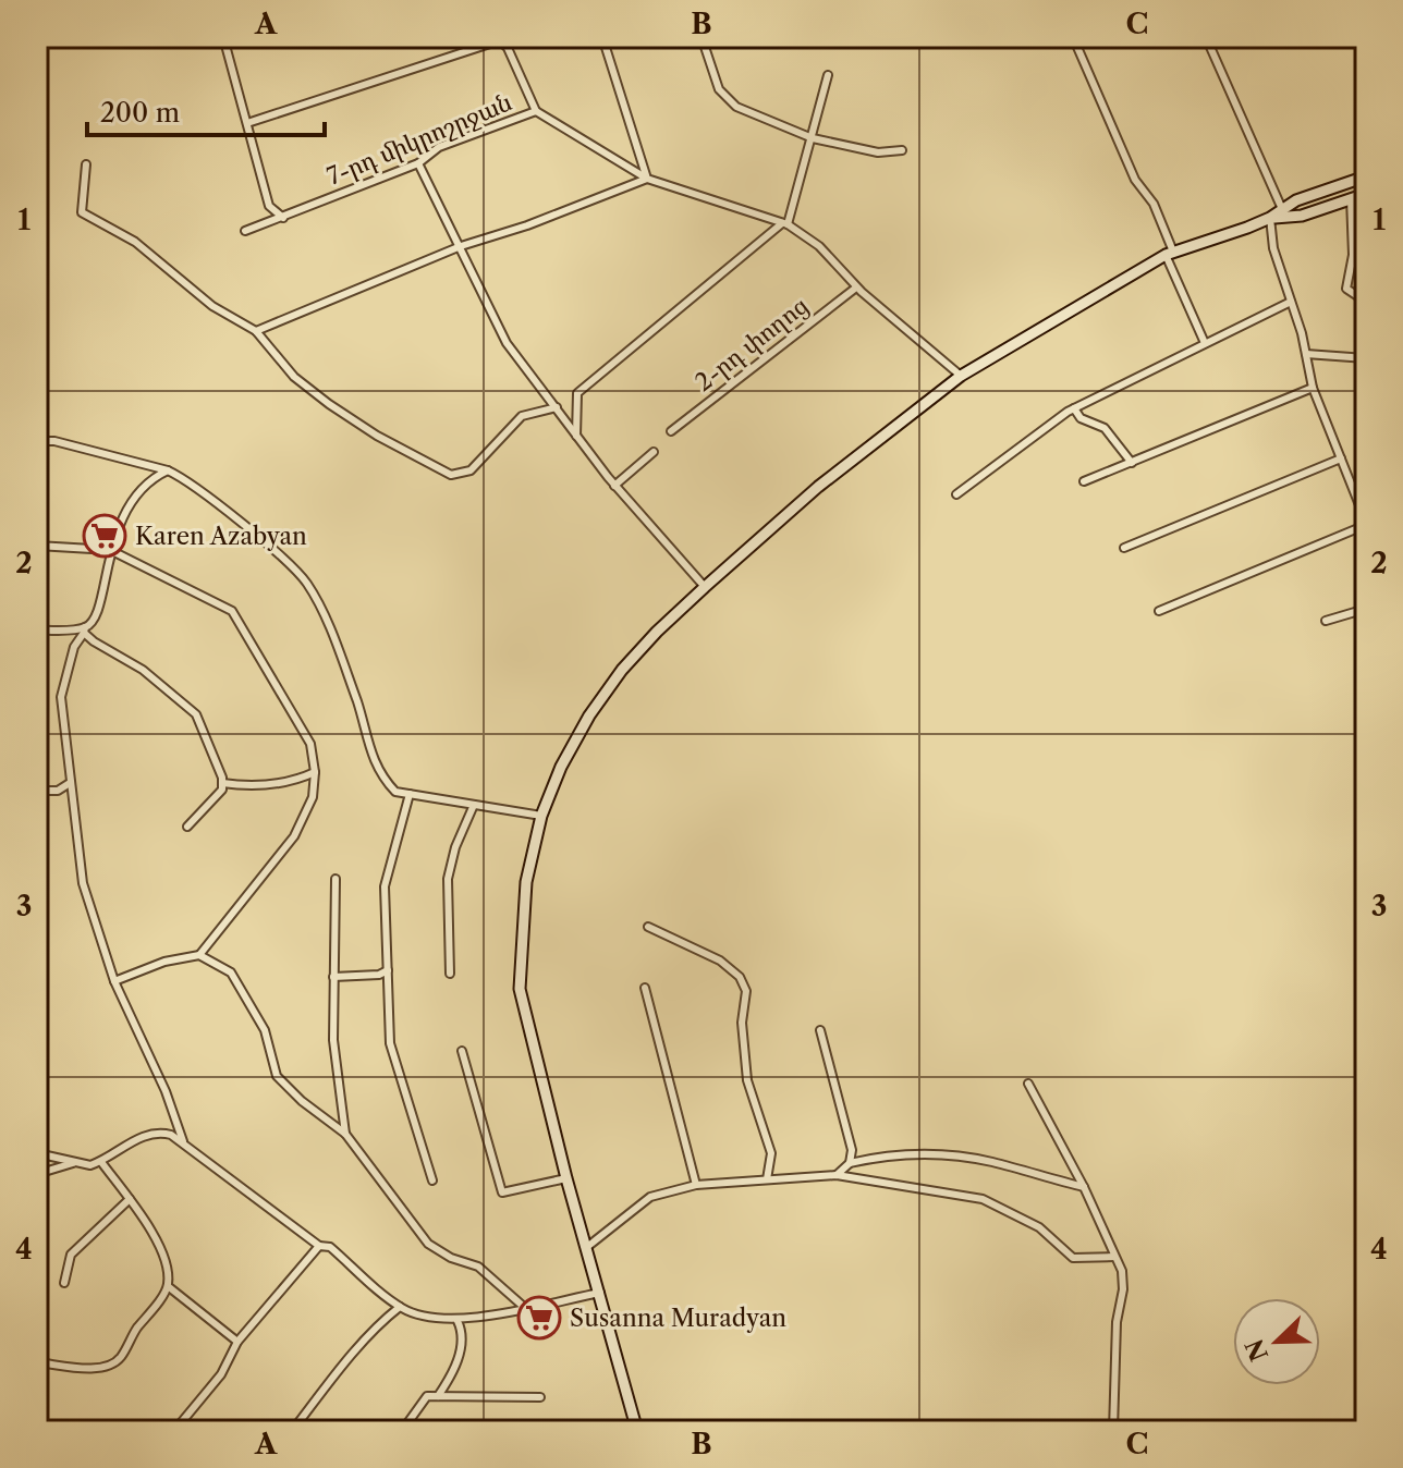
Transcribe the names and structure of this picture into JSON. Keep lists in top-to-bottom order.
{
  "streets": {
    "street": ["7-րդ միկրոշրջան", "2-րդ փողոց"]
  },
  "crossings": [
    ["7-րդ միկրոշրջան", "2-րդ փողոց"]
  ],
  "places": {
    "supermarket": ["Karen Azabyan", "Susanna Muradyan"]
  },
  "scale_bar": "200 m",
  "north": "bottom left",
  "grid": {
    "columns": ["A", "B", "C"],
    "rows": [
      "1",
      "2",
      "3",
      "4"
    ]
  }
}
